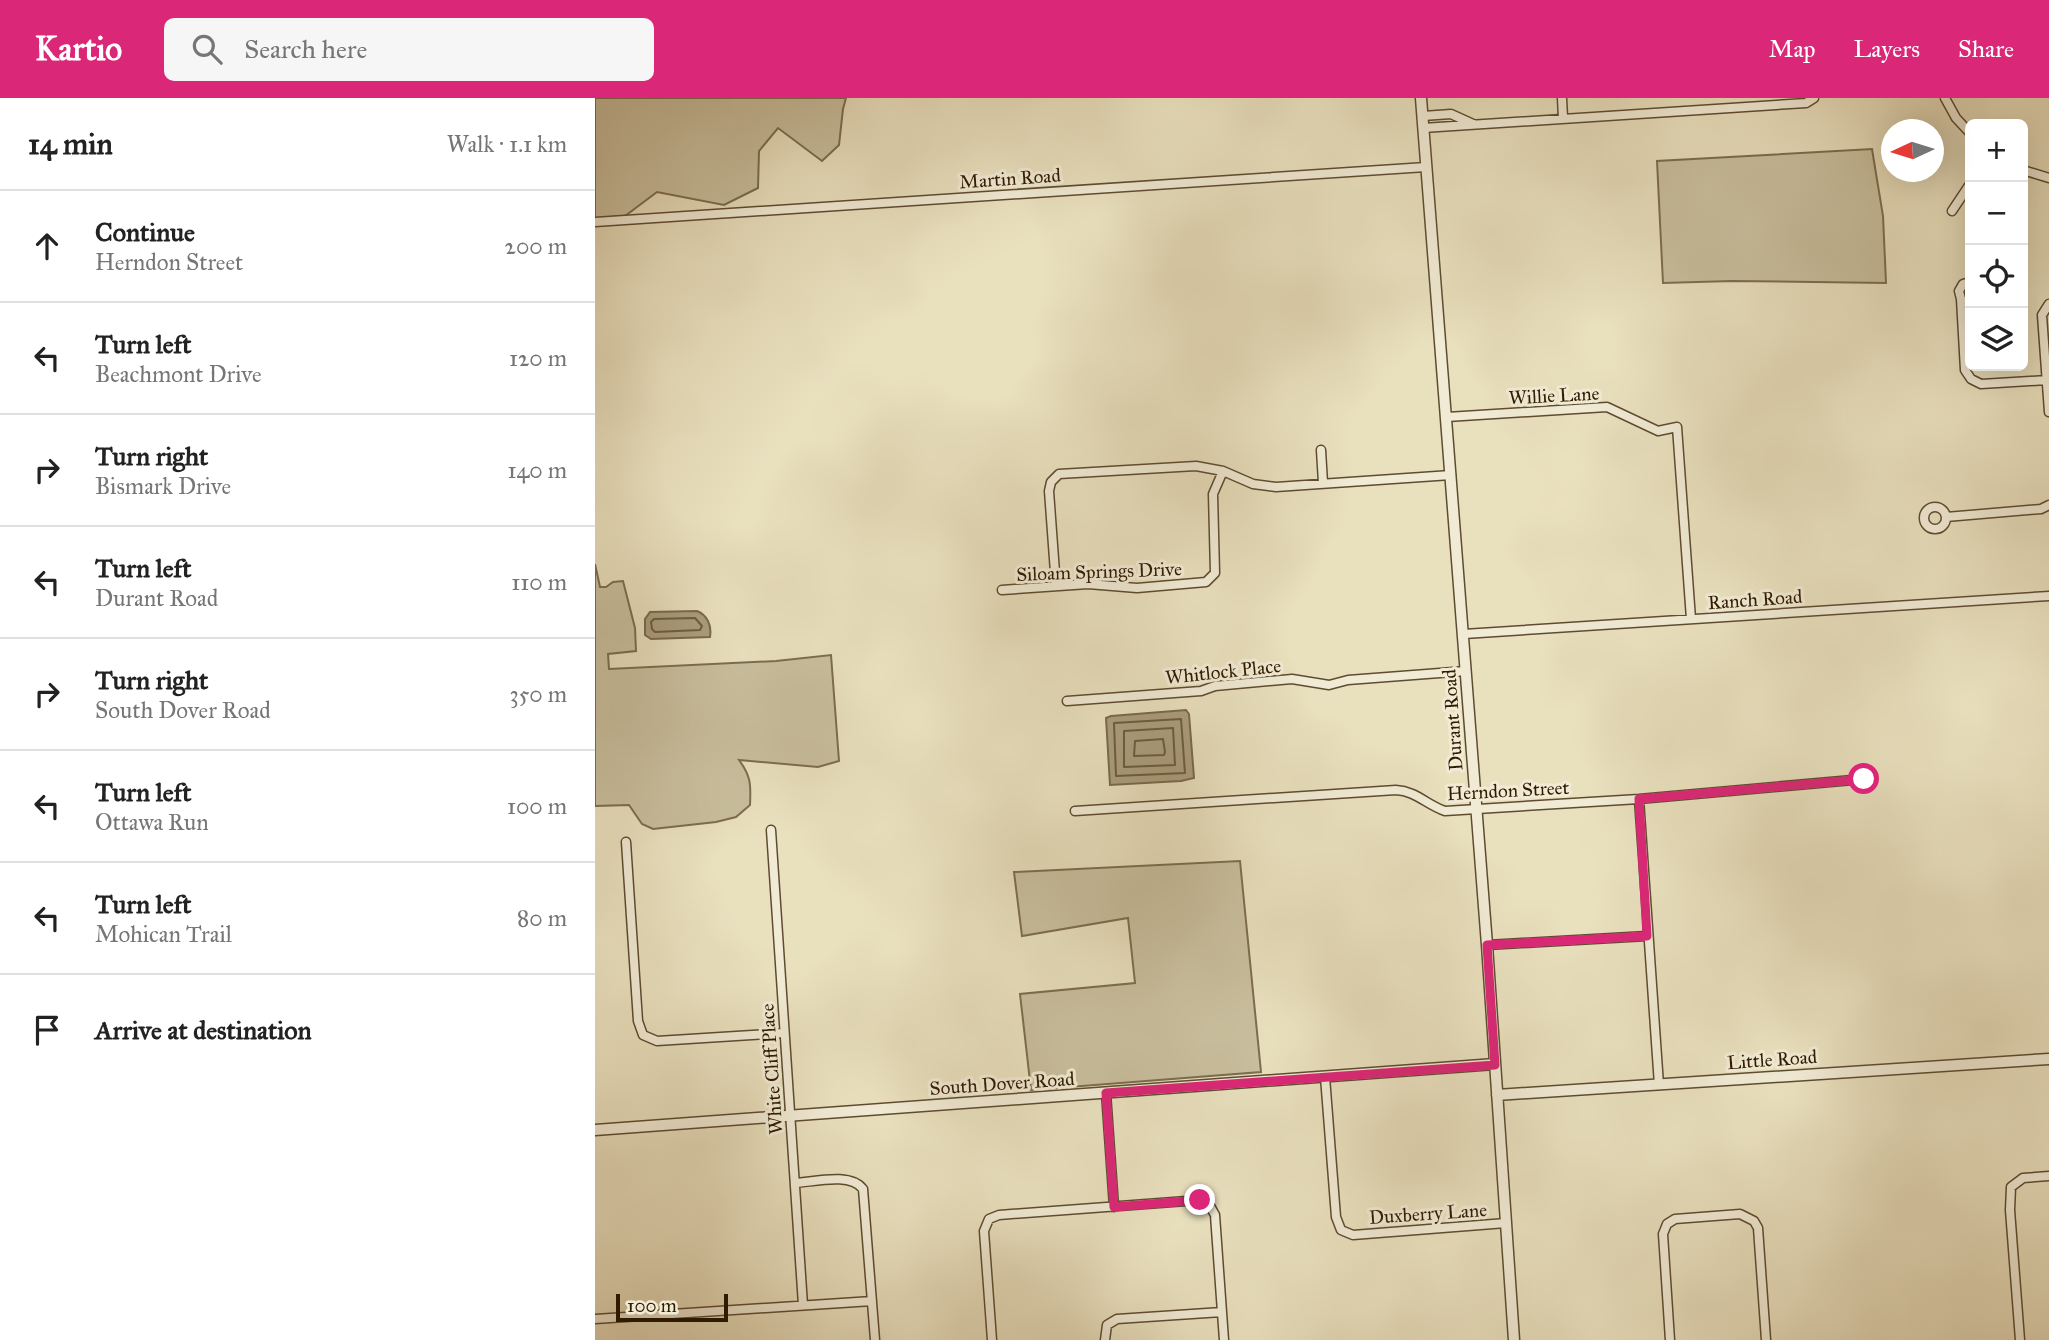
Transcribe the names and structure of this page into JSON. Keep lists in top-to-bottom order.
{
  "streets": {
    "street": [
      "Martin Road",
      "Willie Lane",
      "Siloam Springs Drive",
      "Ranch Road",
      "Whitlock Place",
      "Durant Road",
      "Herndon Street",
      "Little Road",
      "White Cliff Place",
      "South Dover Road",
      "Duxberry Lane"
    ]
  },
  "crossings": [
    ["Martin Road", "Durant Road"],
    ["Willie Lane", "Ranch Road"],
    ["Willie Lane", "Durant Road"],
    ["Ranch Road", "Durant Road"],
    ["Whitlock Place", "Durant Road"],
    ["Durant Road", "Herndon Street"],
    ["Durant Road", "Little Road"],
    ["Durant Road", "South Dover Road"],
    ["Durant Road", "Duxberry Lane"],
    ["White Cliff Place", "South Dover Road"],
    ["South Dover Road", "Duxberry Lane"]
  ],
  "scale_bar": "100 m",
  "north": "left",
  "page": {
    "header": "Kartio",
    "search": "Search here",
    "nav": ["Map", "Layers", "Share"],
    "heading": ["14 min", "Walk · 1.1 km"],
    "map_buttons": ["+", "−"],
    "list": [
      ["Continue", "Herndon Street", "200 m"],
      ["Turn left", "Beachmont Drive", "120 m"],
      ["Turn right", "Bismark Drive", "140 m"],
      ["Turn left", "Durant Road", "110 m"],
      ["Turn right", "South Dover Road", "350 m"],
      ["Turn left", "Ottawa Run", "100 m"],
      ["Turn left", "Mohican Trail", "80 m"],
      "Arrive at destination"
    ],
    "scale": "100 m"
  }
}
